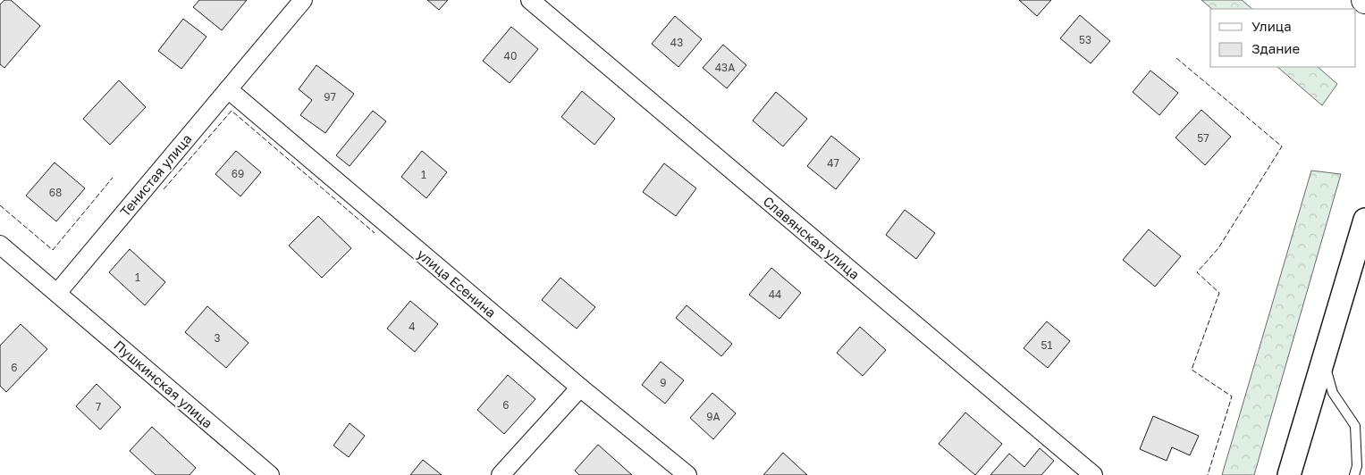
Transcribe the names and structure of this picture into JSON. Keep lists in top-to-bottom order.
{
  "streets": {
    "street": [
      "Тенистая улица",
      "Славянская улица",
      "улица Есенина",
      "Пушкинская улица"
    ]
  },
  "crossings": [
    ["Тенистая улица", "улица Есенина"],
    ["Тенистая улица", "Пушкинская улица"]
  ],
  "house_numbers": [
    "53",
    "43",
    "40",
    "43А",
    "97",
    "57",
    "47",
    "69",
    "1",
    "68",
    "1",
    "44",
    "4",
    "3",
    "51",
    "6",
    "9",
    "6",
    "7",
    "9А"
  ],
  "legend": ["Улица", "Здание"]
}
